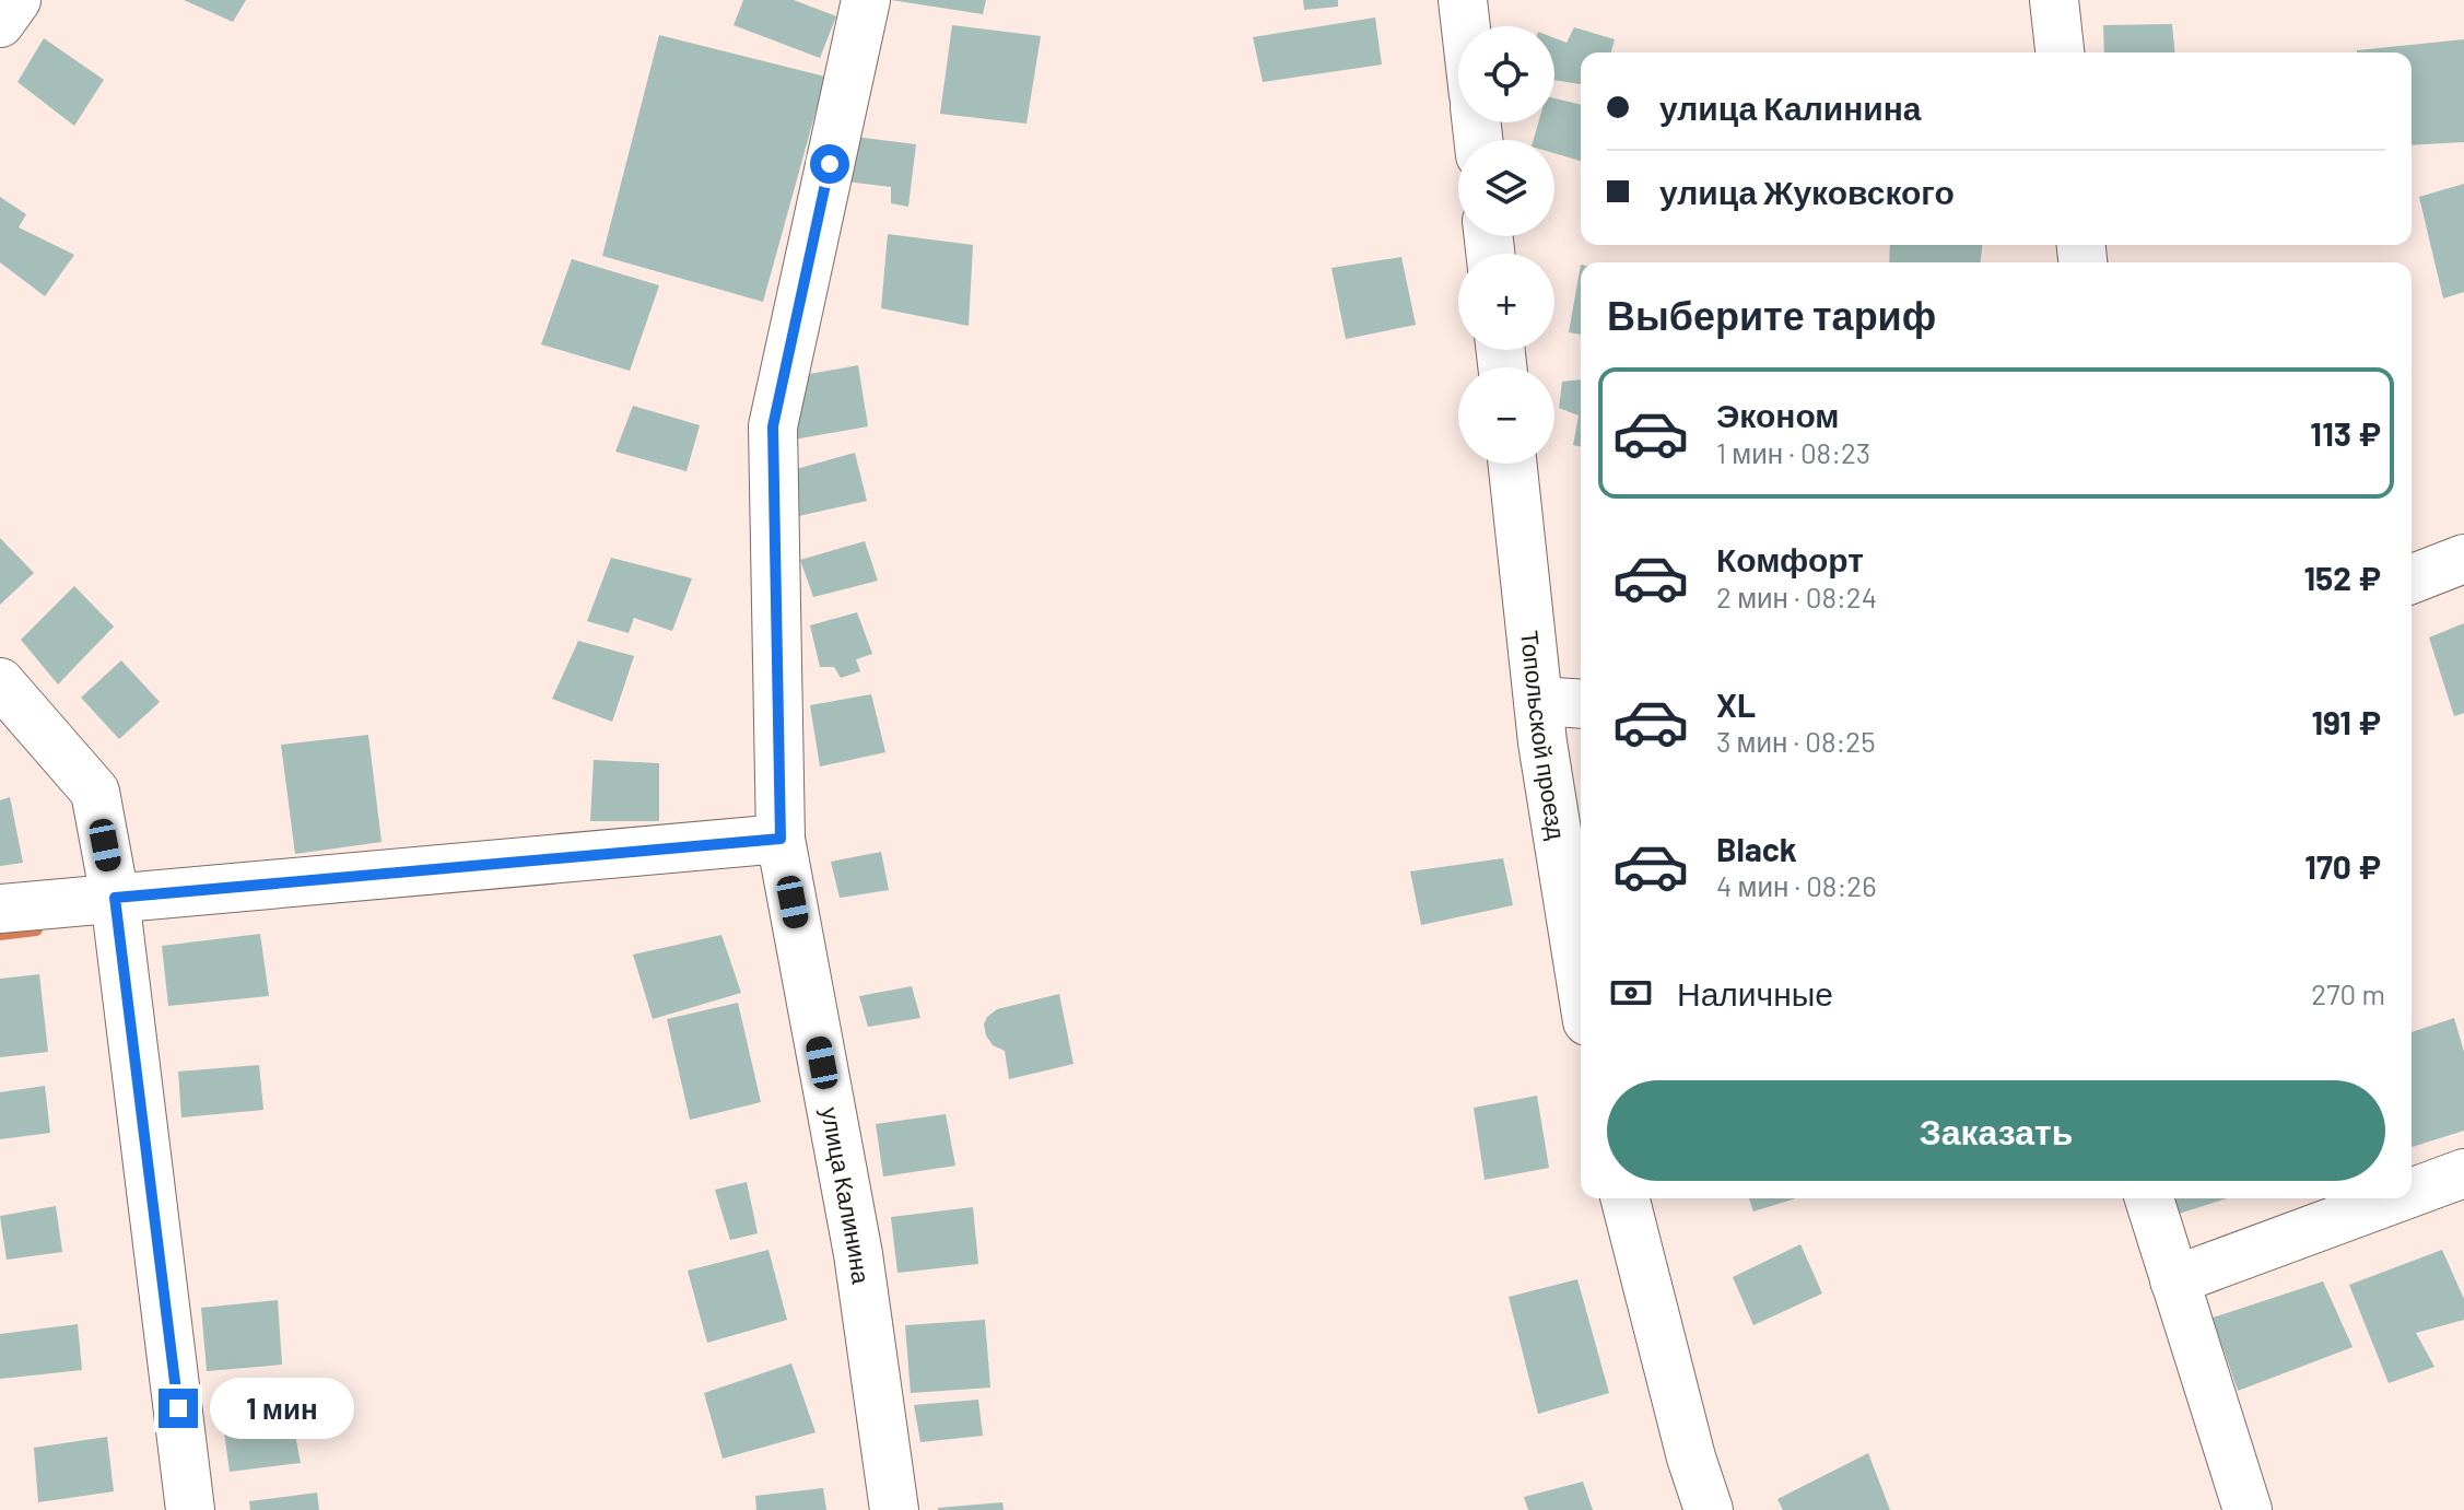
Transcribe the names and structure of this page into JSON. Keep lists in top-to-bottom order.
{
  "streets": {
    "street": ["Топольской проезд", "улица Калинина"]
  },
  "page": {
    "map_buttons": ["+", "−"],
    "banner": ["улица Калинина", "улица Жуковского"],
    "heading": "Выберите тариф",
    "list": [
      {
        "name": "Эконом",
        "note": "1 мин · 08:23",
        "value": "113 ₽"
      },
      {
        "name": "Комфорт",
        "note": "2 мин · 08:24",
        "value": "152 ₽"
      },
      {
        "name": "XL",
        "note": "3 мин · 08:25",
        "value": "191 ₽"
      },
      {
        "name": "Black",
        "note": "4 мин · 08:26",
        "value": "170 ₽"
      }
    ],
    "pay": ["Наличные", "270 m"],
    "buttons": "Заказать",
    "bubble": "1 мин"
  }
}
